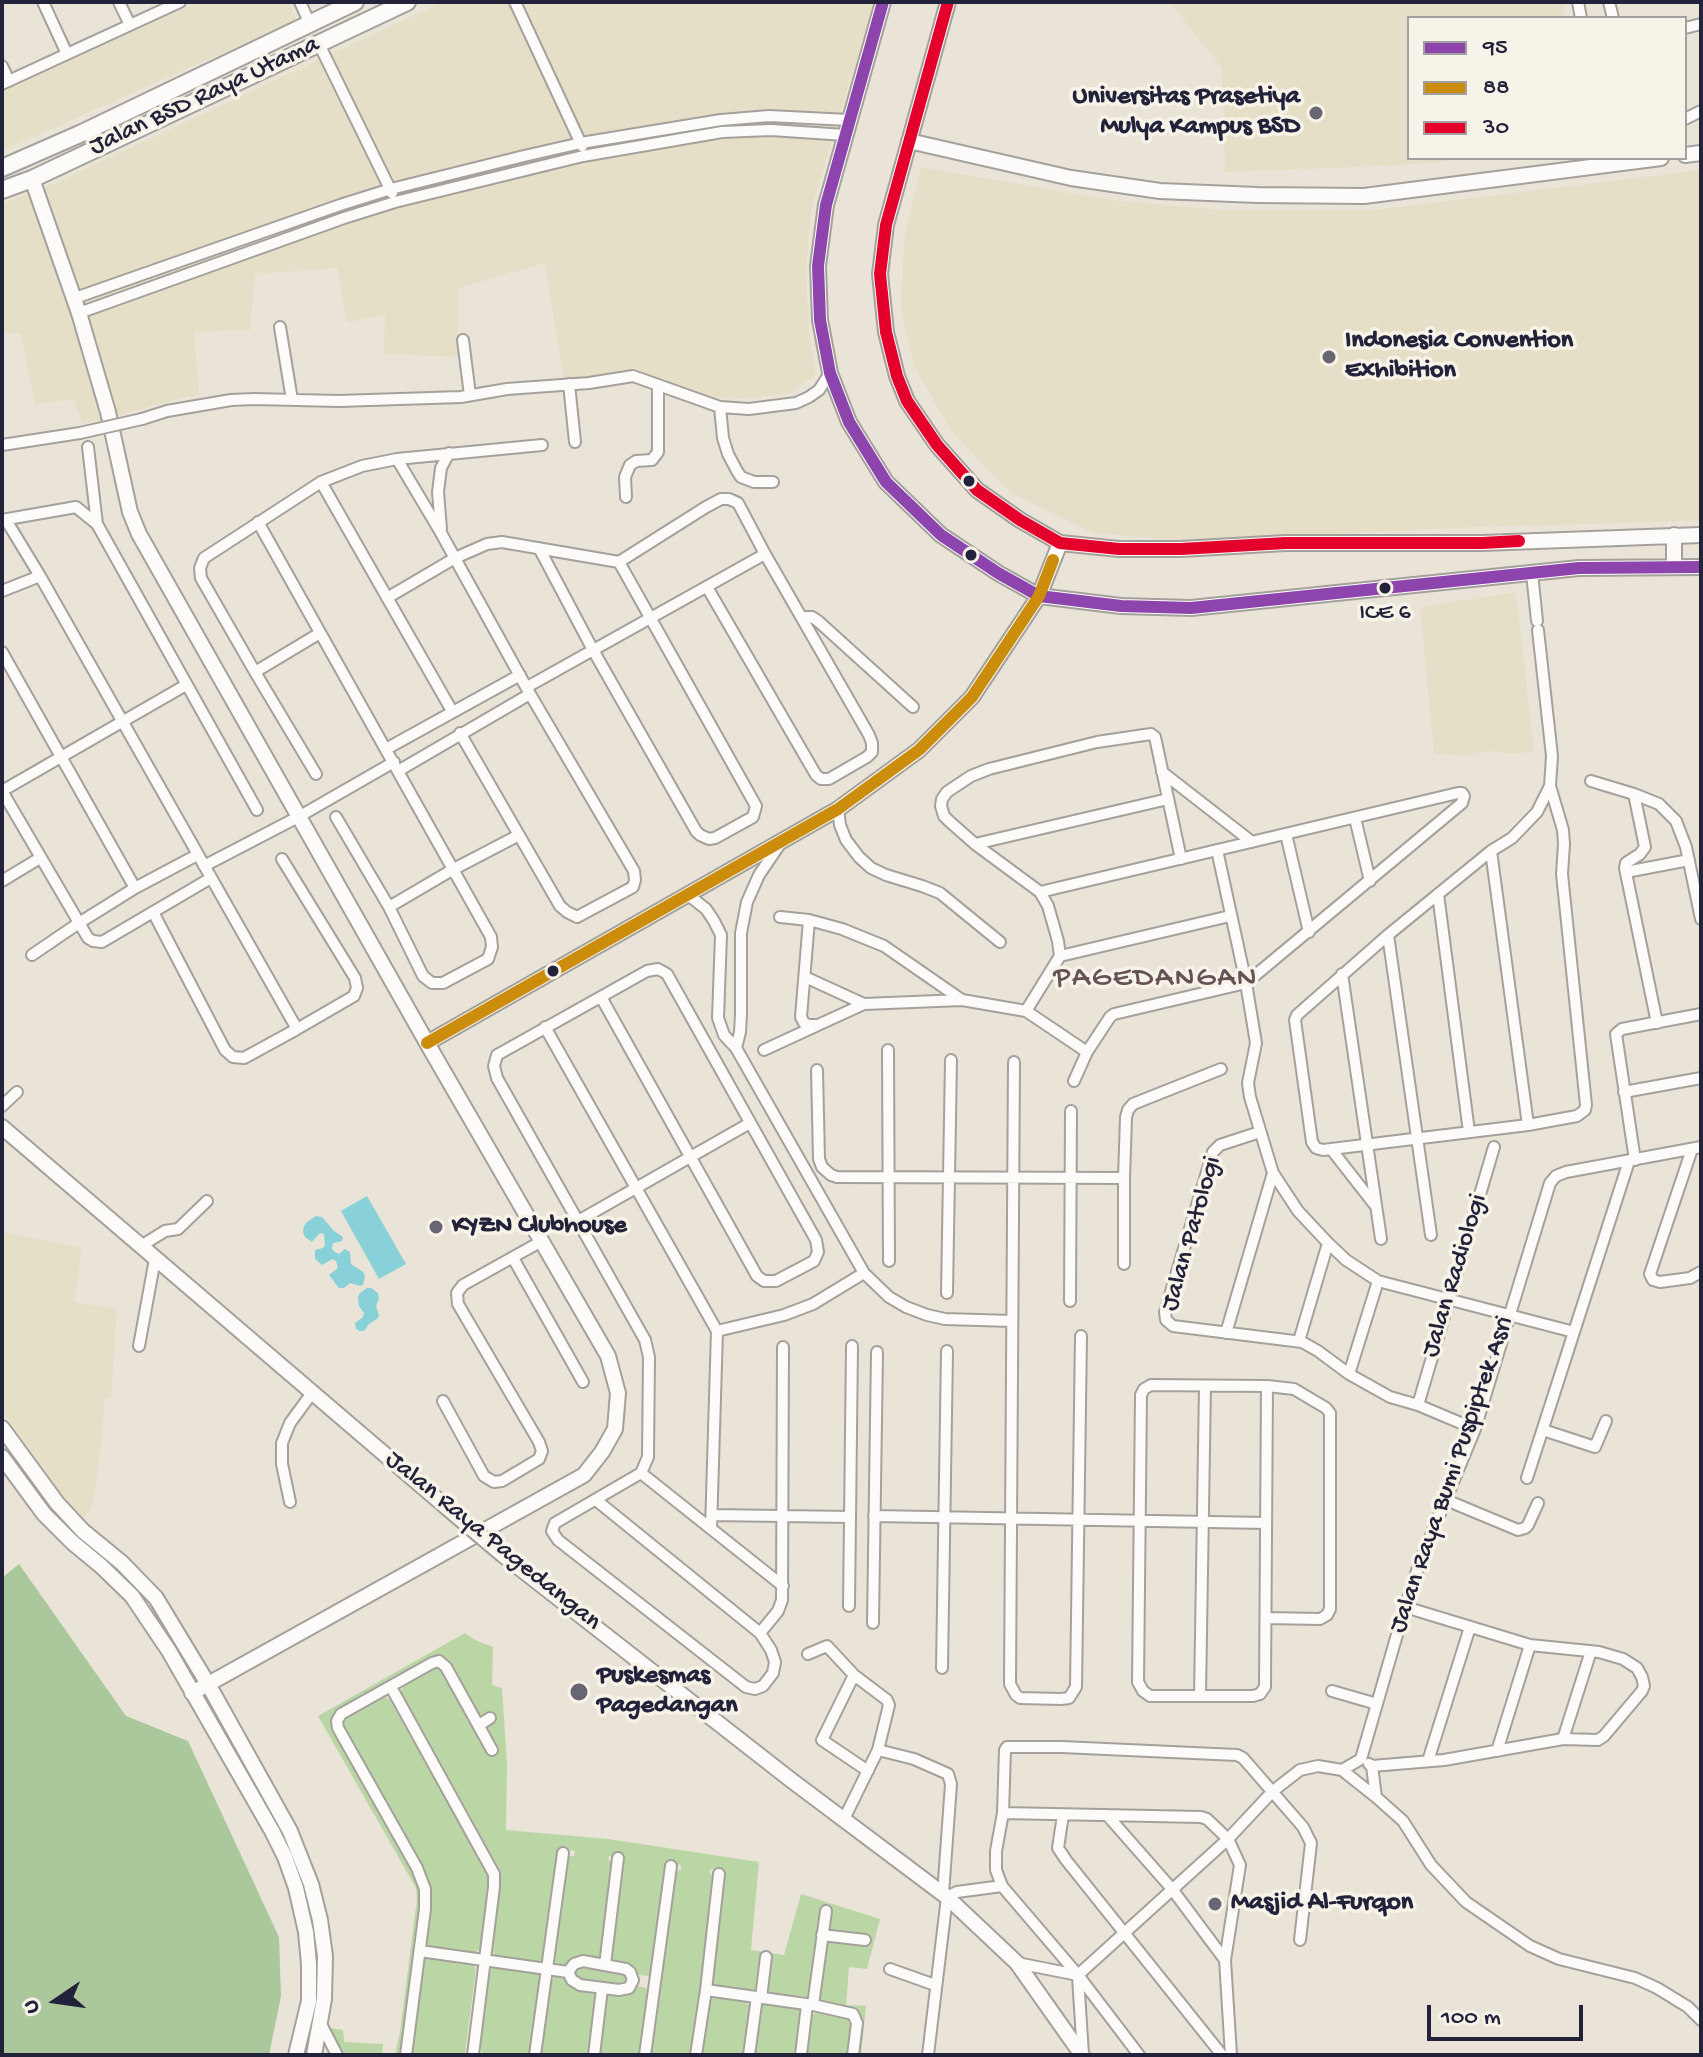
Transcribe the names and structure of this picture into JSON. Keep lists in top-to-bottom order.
{
  "streets": {
    "main road": ["Jalan BSD Raya Utama"],
    "street": [
      "Jalan Patologi",
      "Jalan Radiologi",
      "Jalan Raya Bumi Puspiptek Asri",
      "Jalan Raya Pagedangan"
    ]
  },
  "crossings": [
    ["Jalan Patologi", "Jalan Radiologi"],
    ["Jalan Patologi", "Jalan Raya Bumi Puspiptek Asri"]
  ],
  "districts": ["PAGEDANGAN"],
  "places": [
    "Universitas Prasetiya Mulya Kampus BSD",
    "Indonesia Convention Exhibition",
    "ICE 6",
    "KYZN Clubhouse",
    "Puskesmas Pagedangan",
    "Masjid Al-Furqon"
  ],
  "lines": ["transit line 95", "transit line 30", "transit line 88"],
  "legend": ["95", "88", "30"],
  "scale_bar": "100 m",
  "north": "left"
}
